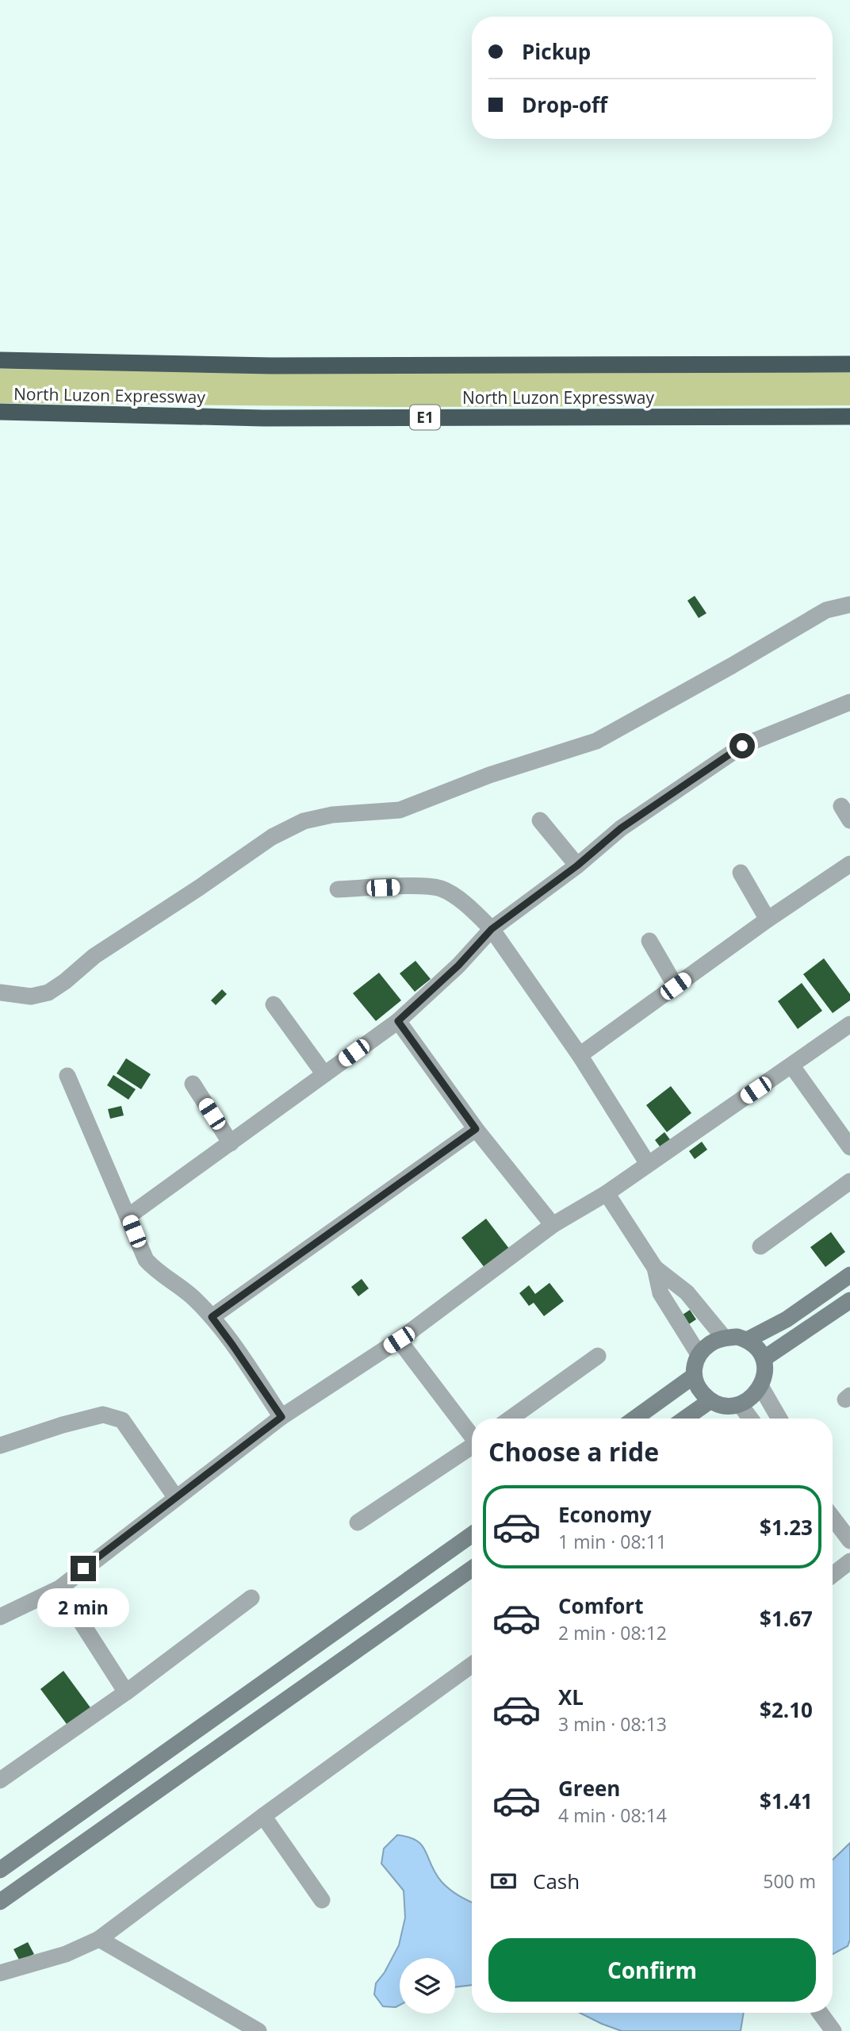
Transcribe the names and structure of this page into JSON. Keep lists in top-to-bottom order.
{
  "streets": {
    "highway": ["North Luzon Expressway", "E1"]
  },
  "page": {
    "banner": ["Pickup", "Drop-off"],
    "heading": "Choose a ride",
    "list": [
      {
        "name": "Economy",
        "note": "1 min · 08:11",
        "value": "$1.23"
      },
      {
        "name": "Comfort",
        "note": "2 min · 08:12",
        "value": "$1.67"
      },
      {
        "name": "XL",
        "note": "3 min · 08:13",
        "value": "$2.10"
      },
      {
        "name": "Green",
        "note": "4 min · 08:14",
        "value": "$1.41"
      }
    ],
    "bubble": "2 min",
    "pay": ["Cash", "500 m"],
    "buttons": "Confirm"
  }
}
